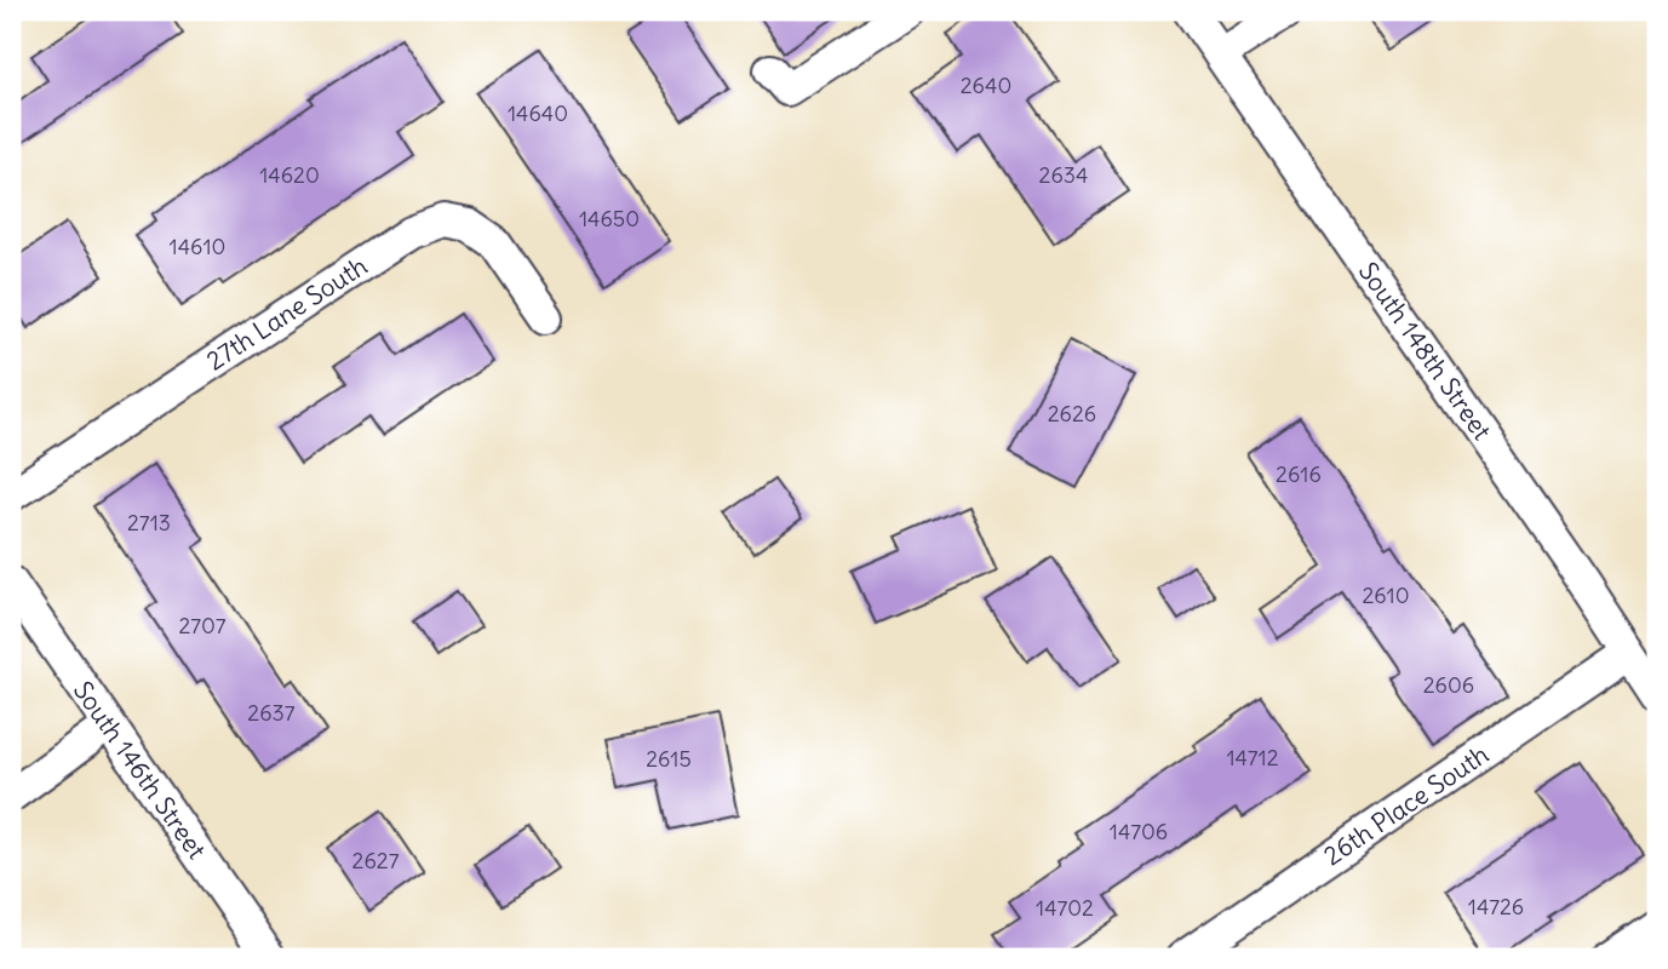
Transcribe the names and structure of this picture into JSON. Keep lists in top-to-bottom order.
{
  "streets": {
    "street": [
      "27th Lane South",
      "South 148th Street",
      "South 146th Street",
      "26th Place South"
    ]
  },
  "crossings": [
    ["South 148th Street", "26th Place South"]
  ],
  "house_numbers": [
    "2640",
    "14640",
    "14620",
    "2634",
    "14650",
    "14610",
    "2626",
    "2616",
    "2713",
    "2610",
    "2707",
    "2606",
    "2637",
    "14712",
    "2615",
    "14706",
    "2627",
    "14726",
    "14702"
  ]
}
